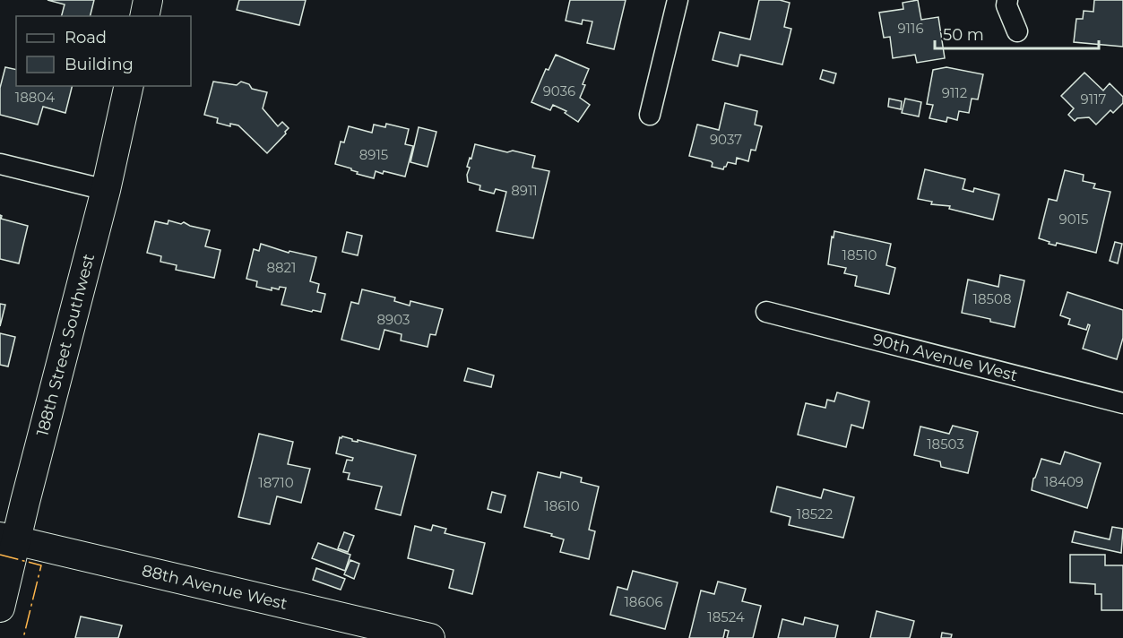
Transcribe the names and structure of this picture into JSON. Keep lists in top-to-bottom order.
{
  "streets": {
    "street": ["188th Street Southwest", "90th Avenue West", "88th Avenue West"]
  },
  "crossings": [
    ["188th Street Southwest", "88th Avenue West"]
  ],
  "house_numbers": [
    "9116",
    "9036",
    "9112",
    "18804",
    "9117",
    "9037",
    "8915",
    "8911",
    "9015",
    "18510",
    "8821",
    "18508",
    "8903",
    "18503",
    "18409",
    "18710",
    "18610",
    "18522",
    "18606",
    "18524"
  ],
  "legend": ["Road", "Building"],
  "scale_bar": "50 m"
}
